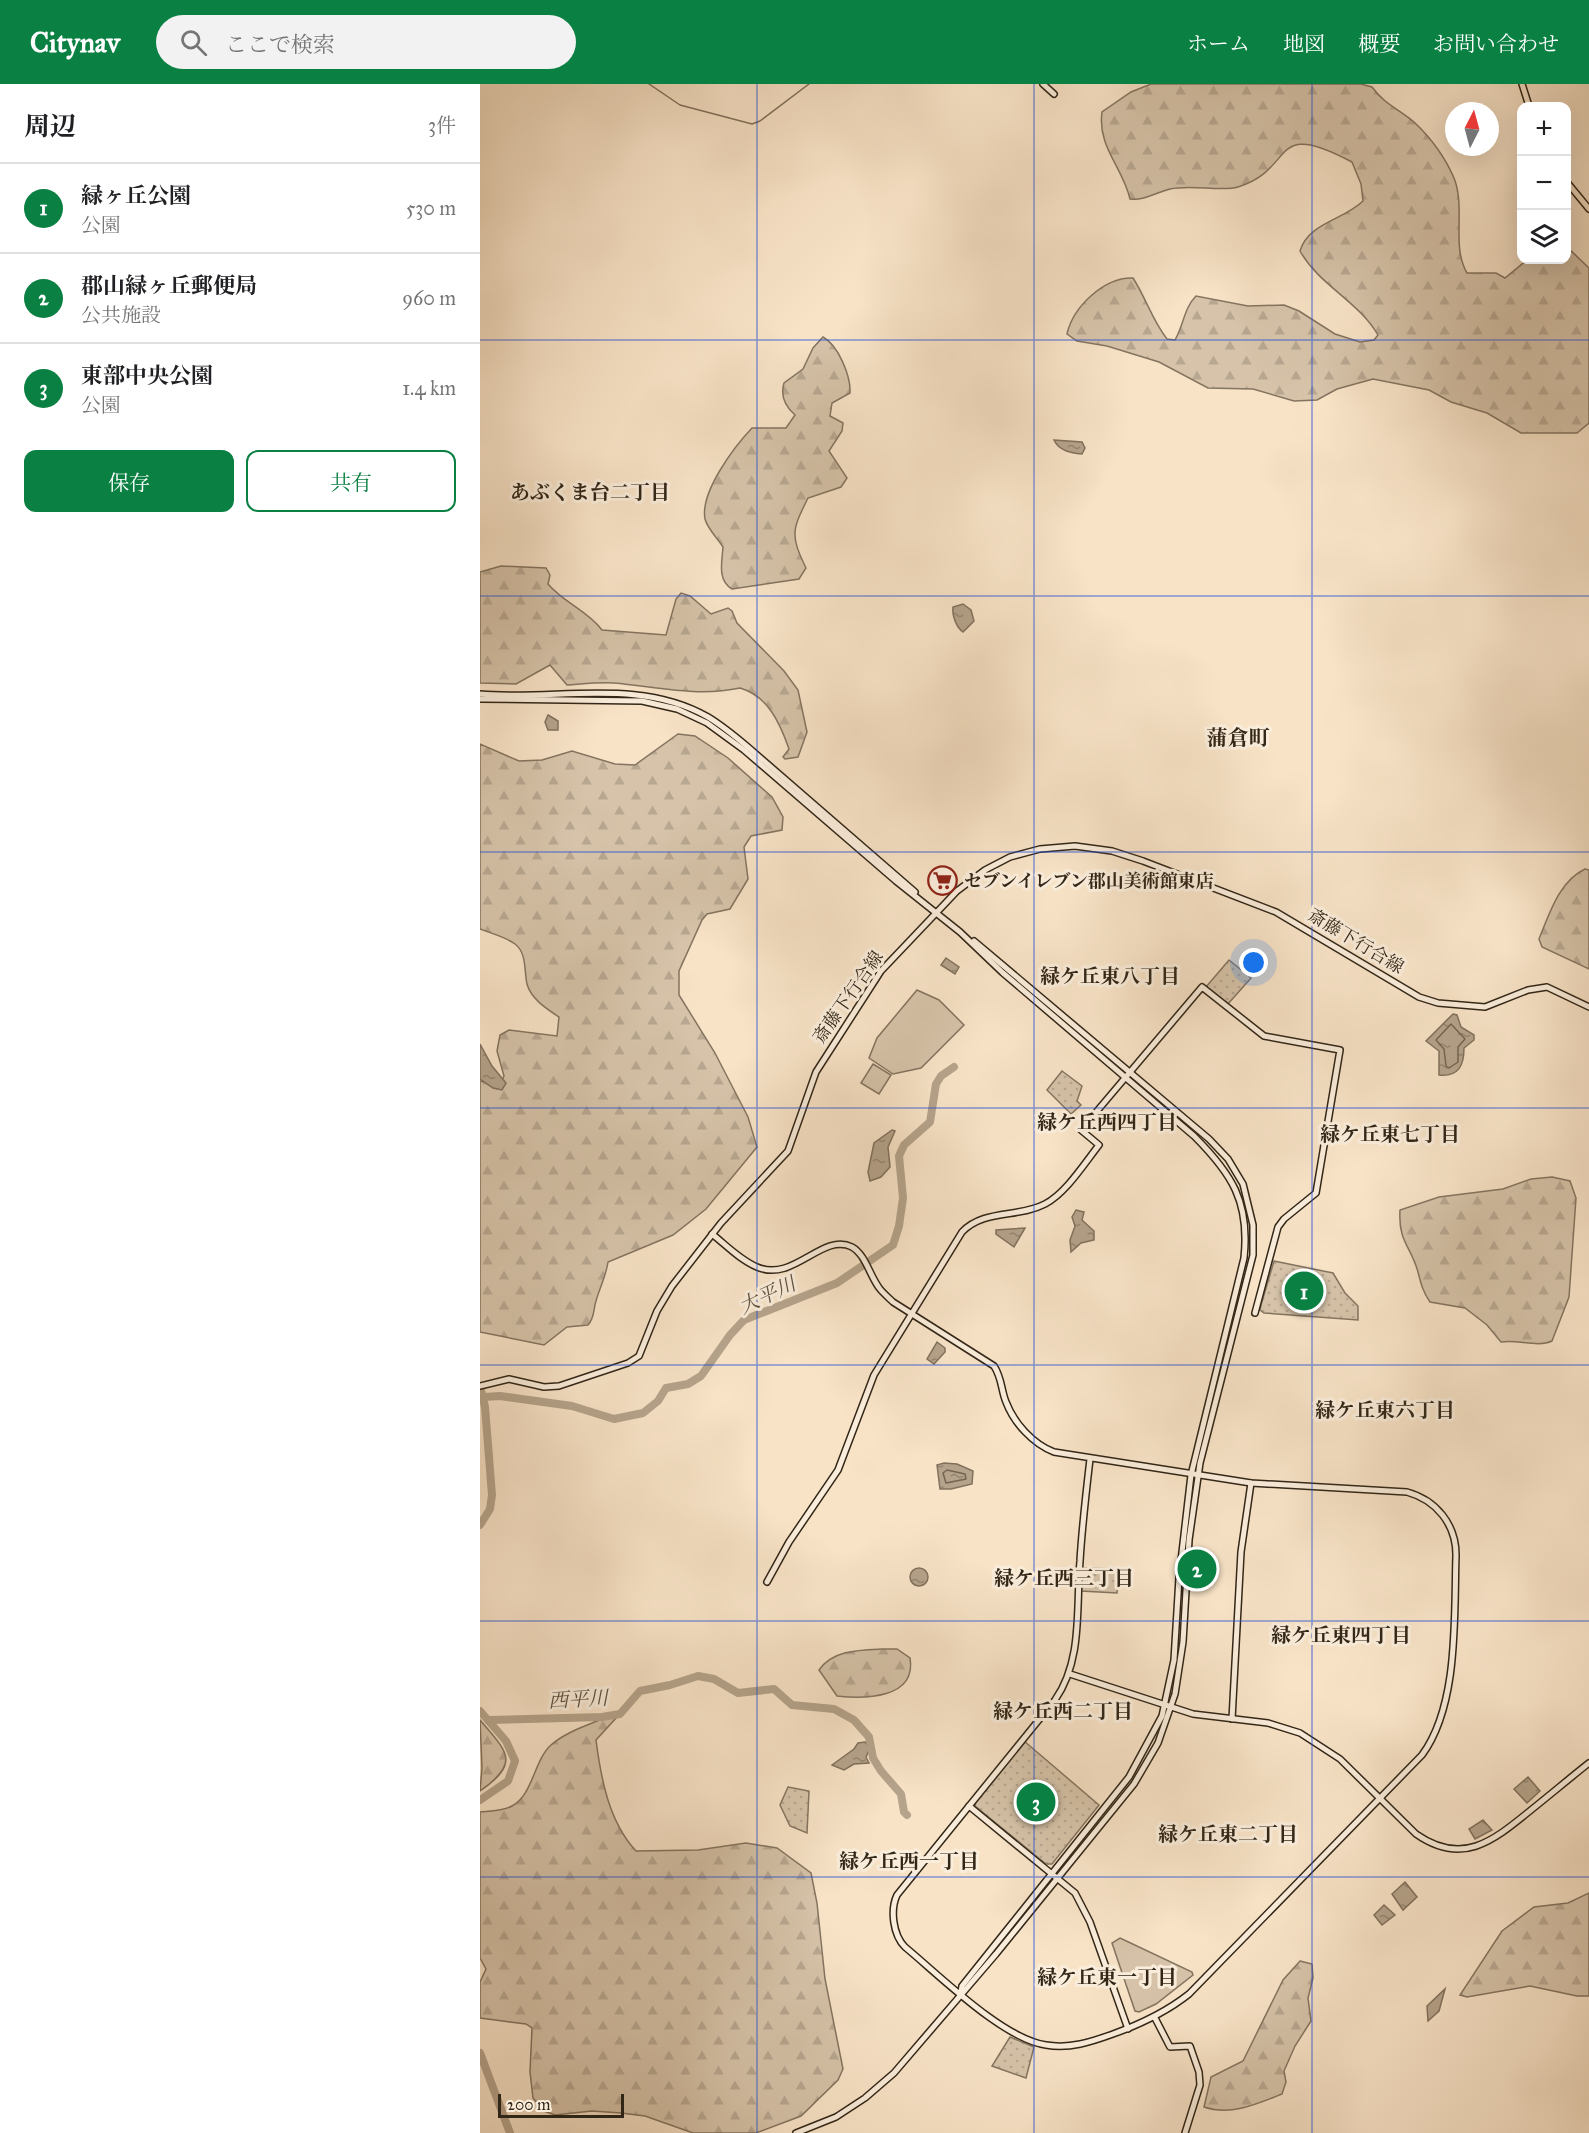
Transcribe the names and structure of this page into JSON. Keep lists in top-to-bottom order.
{
  "streets": {
    "street": ["斎藤下行合線"]
  },
  "districts": [
    "あぶくま台二丁目",
    "蒲倉町",
    "緑ケ丘東八丁目",
    "緑ケ丘西四丁目",
    "緑ケ丘東七丁目",
    "緑ケ丘東六丁目",
    "緑ケ丘西三丁目",
    "緑ケ丘東四丁目",
    "緑ケ丘西二丁目",
    "緑ケ丘東二丁目",
    "緑ケ丘西一丁目",
    "緑ケ丘東一丁目"
  ],
  "water": ["大平川", "西平川"],
  "places": {
    "supermarket": ["セブンイレブン郡山美術館東店"]
  },
  "scale_bar": "200 m",
  "north": "top",
  "page": {
    "header": "Citynav",
    "search": "ここで検索",
    "nav": [
      "ホーム",
      "地図",
      "概要",
      "お問い合わせ"
    ],
    "heading": ["周辺", "3件"],
    "map_buttons": ["+", "−"],
    "list": [
      {
        "mark": "1",
        "name": "緑ヶ丘公園",
        "note": "公園",
        "value": "530 m"
      },
      {
        "mark": "2",
        "name": "郡山緑ヶ丘郵便局",
        "note": "公共施設",
        "value": "960 m"
      },
      {
        "mark": "3",
        "name": "東部中央公園",
        "note": "公園",
        "value": "1.4 km"
      }
    ],
    "buttons": ["保存", "共有"],
    "pins": ["1", "2", "3"],
    "scale": "200 m"
  }
}
